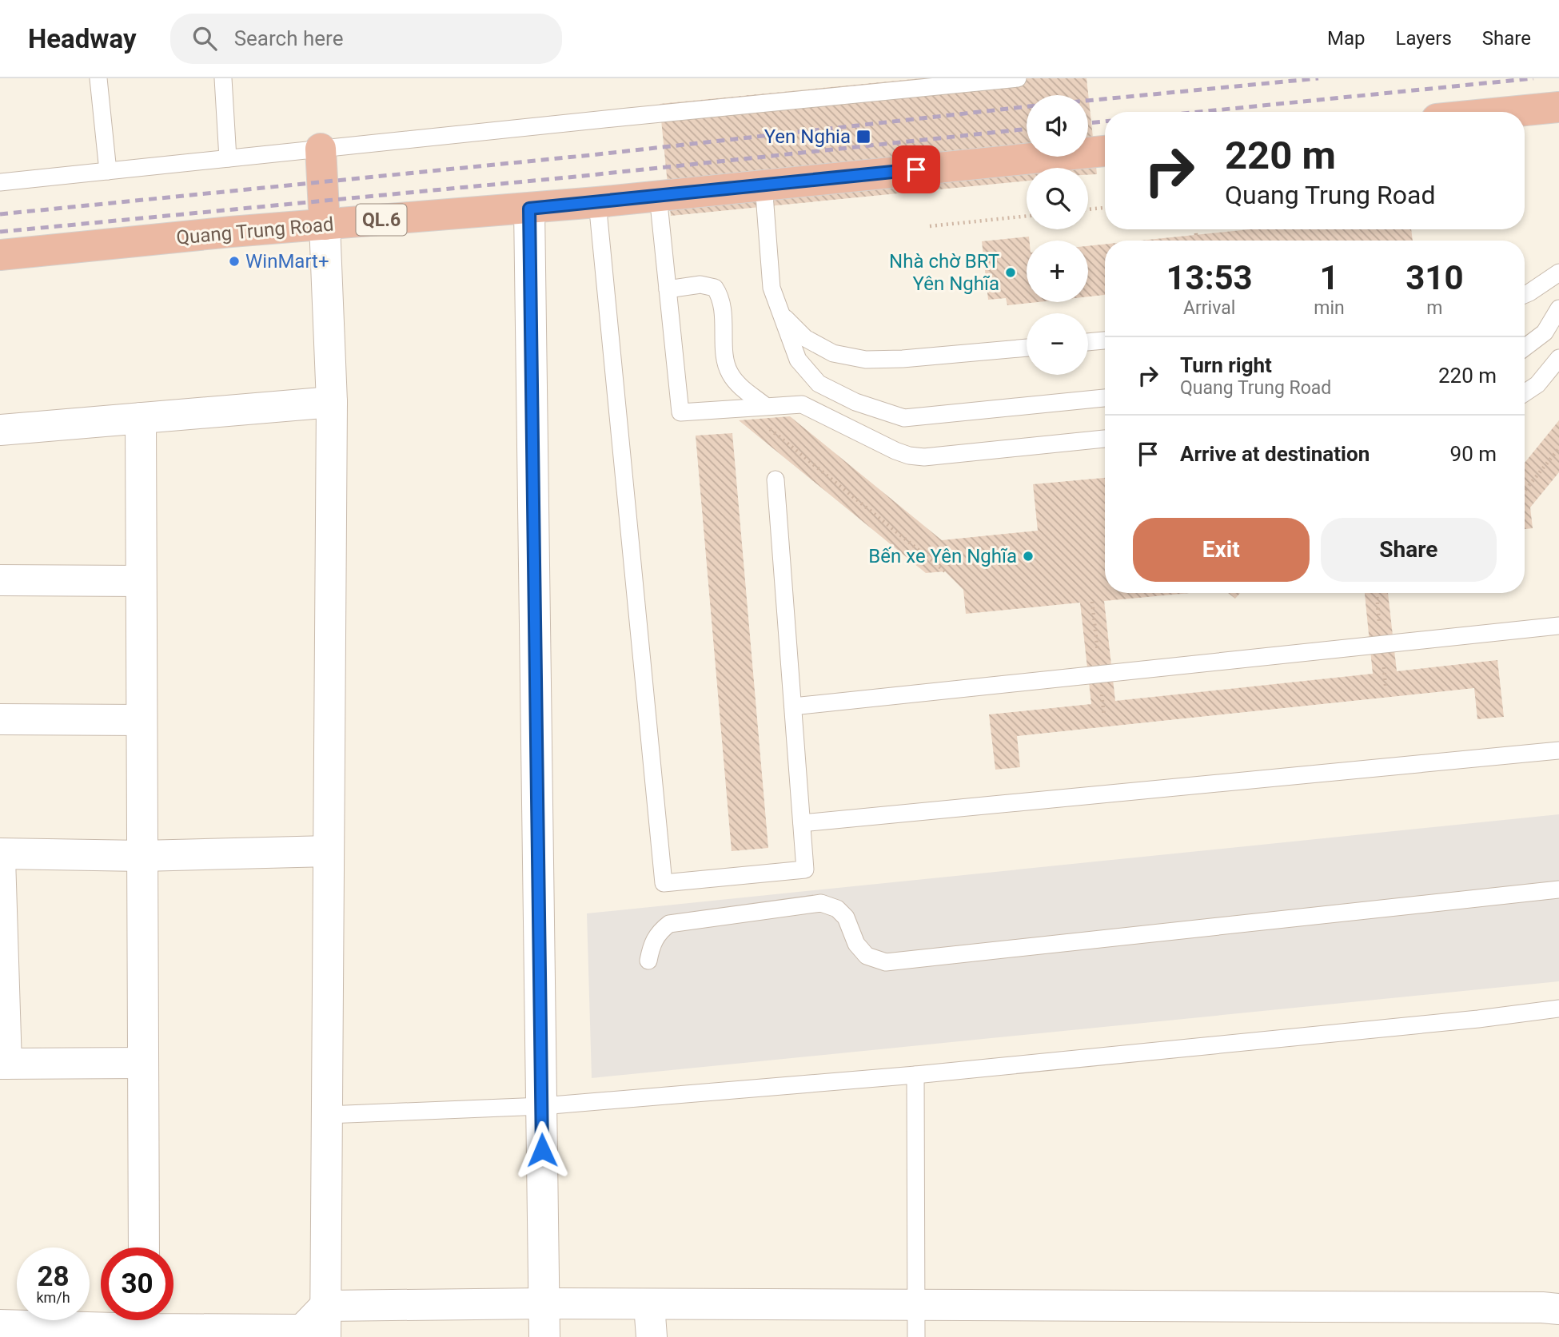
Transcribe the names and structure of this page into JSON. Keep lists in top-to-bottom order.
{
  "streets": {
    "highway": ["QL.6", "Quang Trung Road"]
  },
  "places": {
    "transit": ["Yen Nghia"],
    "other": ["WinMart+", "Nhà chờ BRT Yên Nghĩa", "Bến xe Yên Nghĩa"]
  },
  "page": {
    "header": "Headway",
    "search": "Search here",
    "nav": ["Map", "Layers", "Share"],
    "map_buttons": ["+", "−"],
    "turn": ["220 m", "Quang Trung Road"],
    "eta": [
      "13:53",
      "Arrival",
      "1",
      "min",
      "310",
      "m"
    ],
    "list": [
      {
        "name": "Turn right",
        "note": "Quang Trung Road",
        "value": "220 m"
      },
      {
        "name": "Arrive at destination",
        "value": "90 m"
      }
    ],
    "buttons": ["Exit", "Share"],
    "speed": "28 km/h",
    "limit": "30"
  }
}
